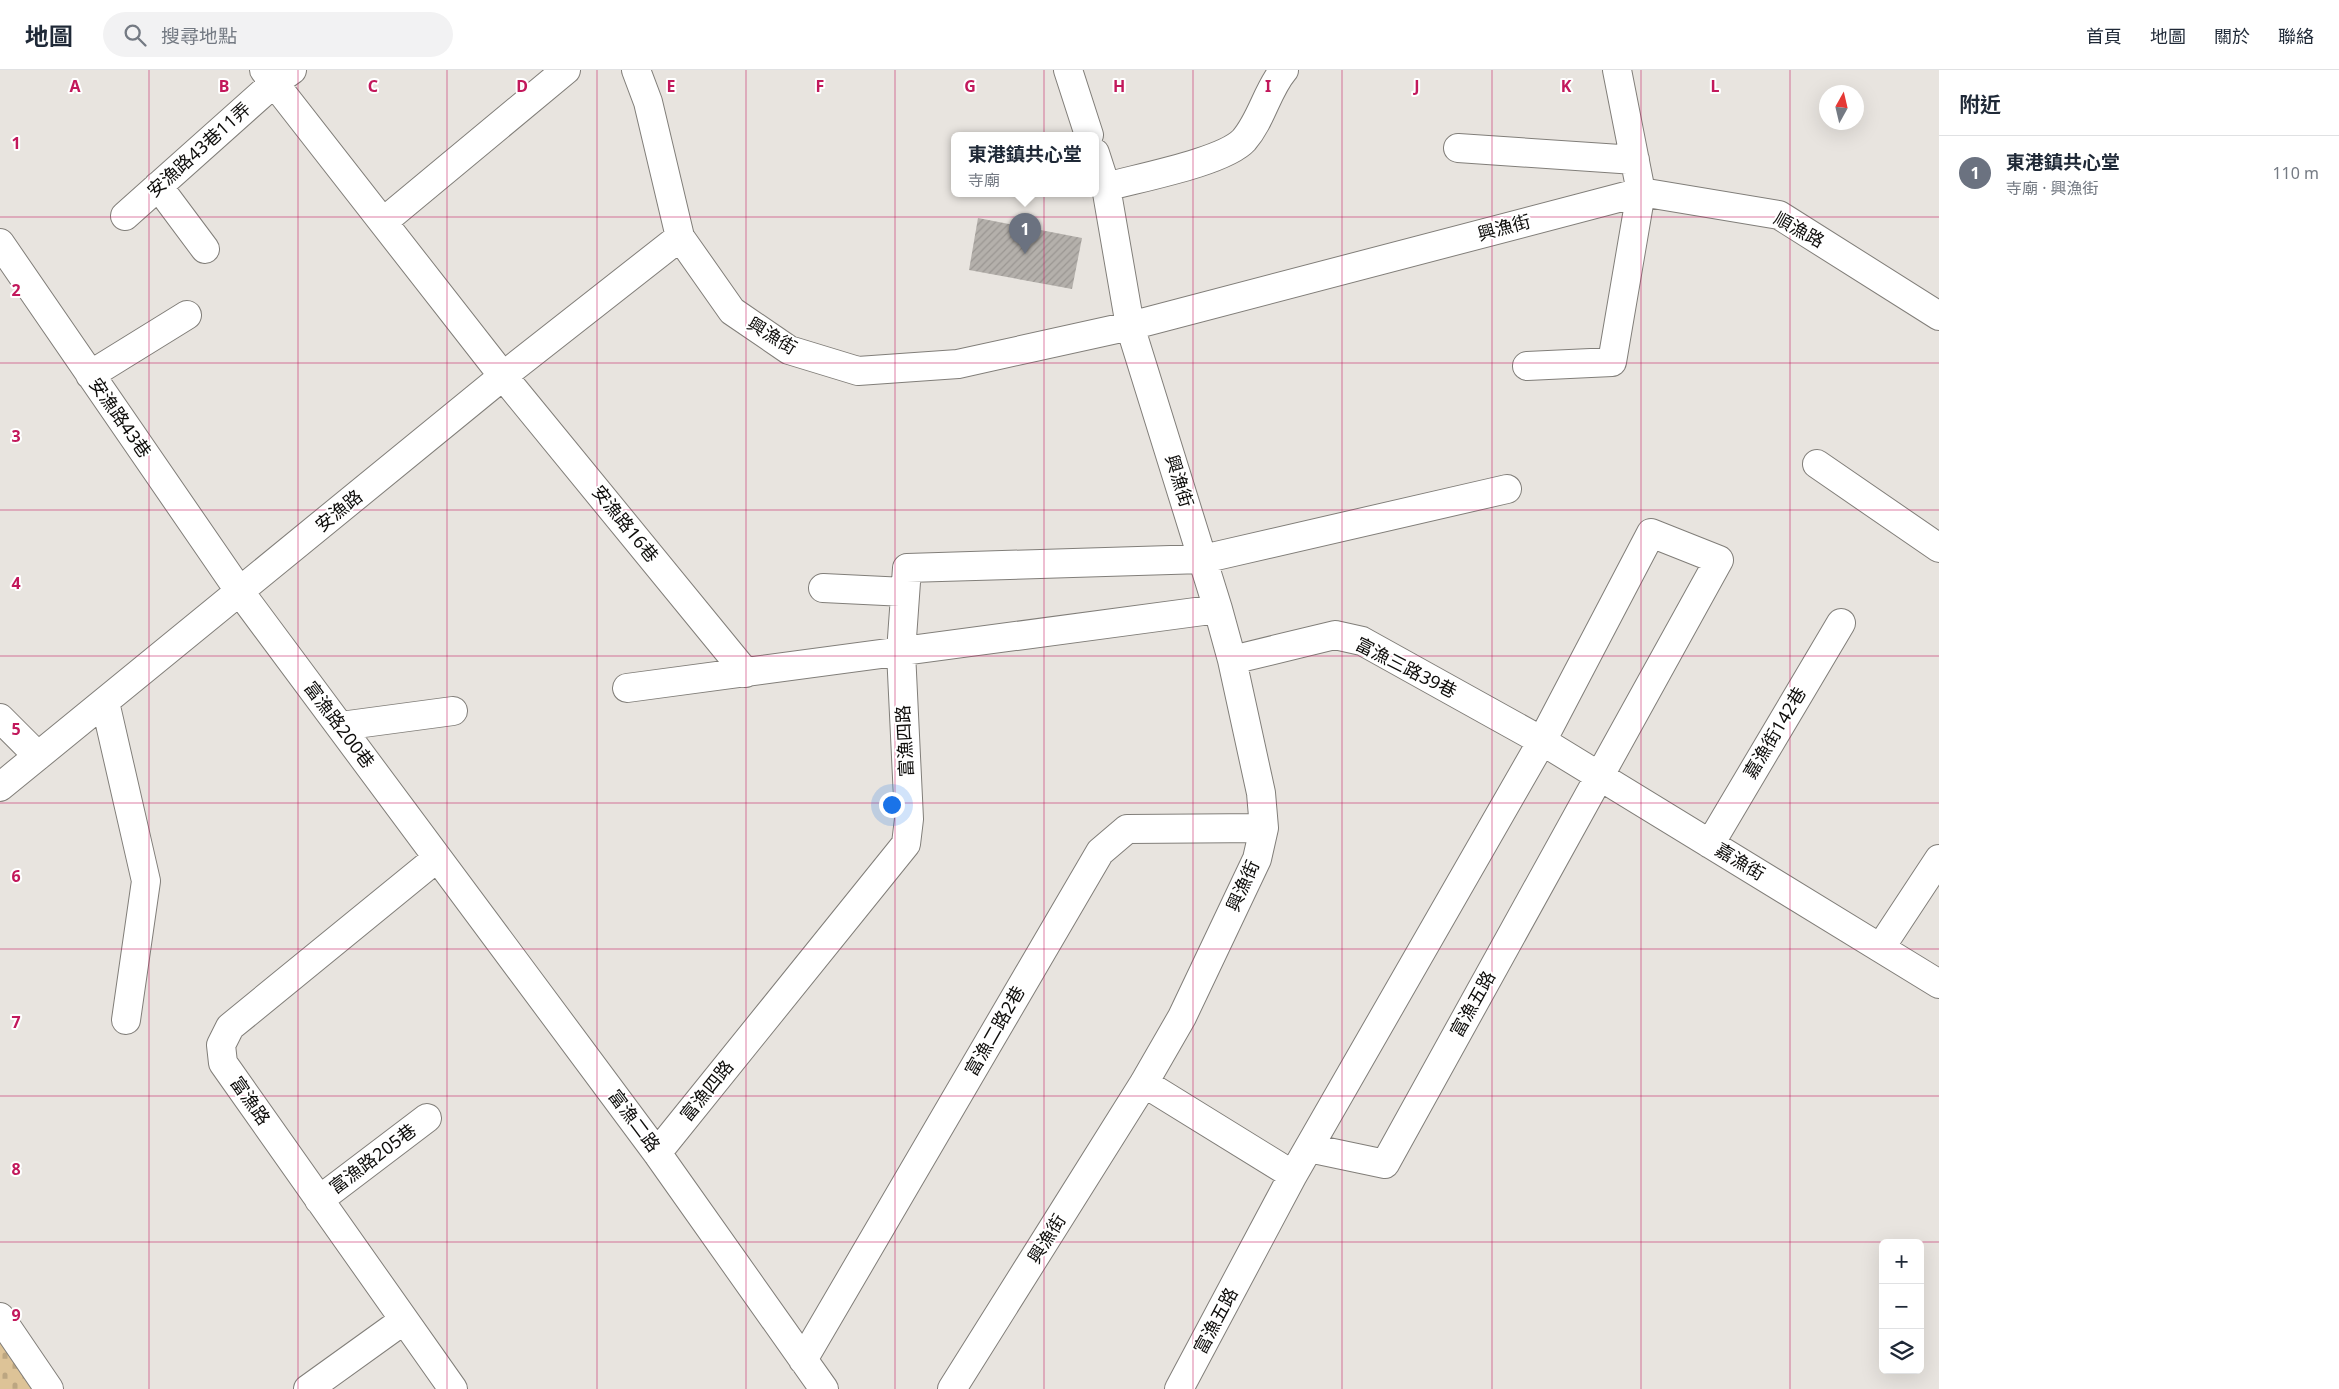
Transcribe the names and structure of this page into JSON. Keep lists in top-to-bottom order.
{
  "streets": {
    "street": [
      "安漁路43巷11弄",
      "興漁街",
      "順漁路",
      "安漁路43巷",
      "安漁路",
      "安漁路16巷",
      "富漁三路39巷",
      "富漁路200巷",
      "嘉漁街142巷",
      "富漁四路",
      "嘉漁街",
      "富漁五路",
      "富漁二路2巷",
      "富漁路",
      "富漁二路",
      "富漁路205巷"
    ]
  },
  "crossings": [
    ["興漁街", "順漁路"],
    ["興漁街", "安漁路"],
    ["興漁街", "富漁三路39巷"],
    ["興漁街", "富漁四路"],
    ["興漁街", "富漁二路2巷"],
    ["安漁路43巷", "安漁路"],
    ["安漁路43巷", "富漁路200巷"],
    ["安漁路", "安漁路16巷"],
    ["安漁路", "富漁路200巷"],
    ["富漁三路39巷", "嘉漁街"],
    ["富漁三路39巷", "富漁五路"],
    ["富漁路200巷", "富漁路"],
    ["富漁路200巷", "富漁二路"],
    ["嘉漁街142巷", "嘉漁街"],
    ["富漁四路", "富漁二路"],
    ["嘉漁街", "富漁五路"],
    ["富漁二路2巷", "富漁二路"],
    ["富漁路", "富漁二路"],
    ["富漁路", "富漁路205巷"]
  ],
  "north": "top",
  "page": {
    "header": "地圖",
    "search": "搜尋地點",
    "nav": [
      "首頁",
      "地圖",
      "關於",
      "聯絡"
    ],
    "heading": "附近",
    "popup": ["東港鎮共心堂", "寺廟"],
    "list": [
      {
        "mark": "1",
        "name": "東港鎮共心堂",
        "note": "寺廟 · 興漁街",
        "value": "110 m"
      }
    ],
    "pins": "1",
    "map_buttons": ["+", "−"]
  },
  "grid": {
    "columns": [
      "A",
      "B",
      "C",
      "D",
      "E",
      "F",
      "G",
      "H",
      "I",
      "J",
      "K",
      "L"
    ],
    "rows": [
      "1",
      "2",
      "3",
      "4",
      "5",
      "6",
      "7",
      "8",
      "9"
    ]
  }
}
